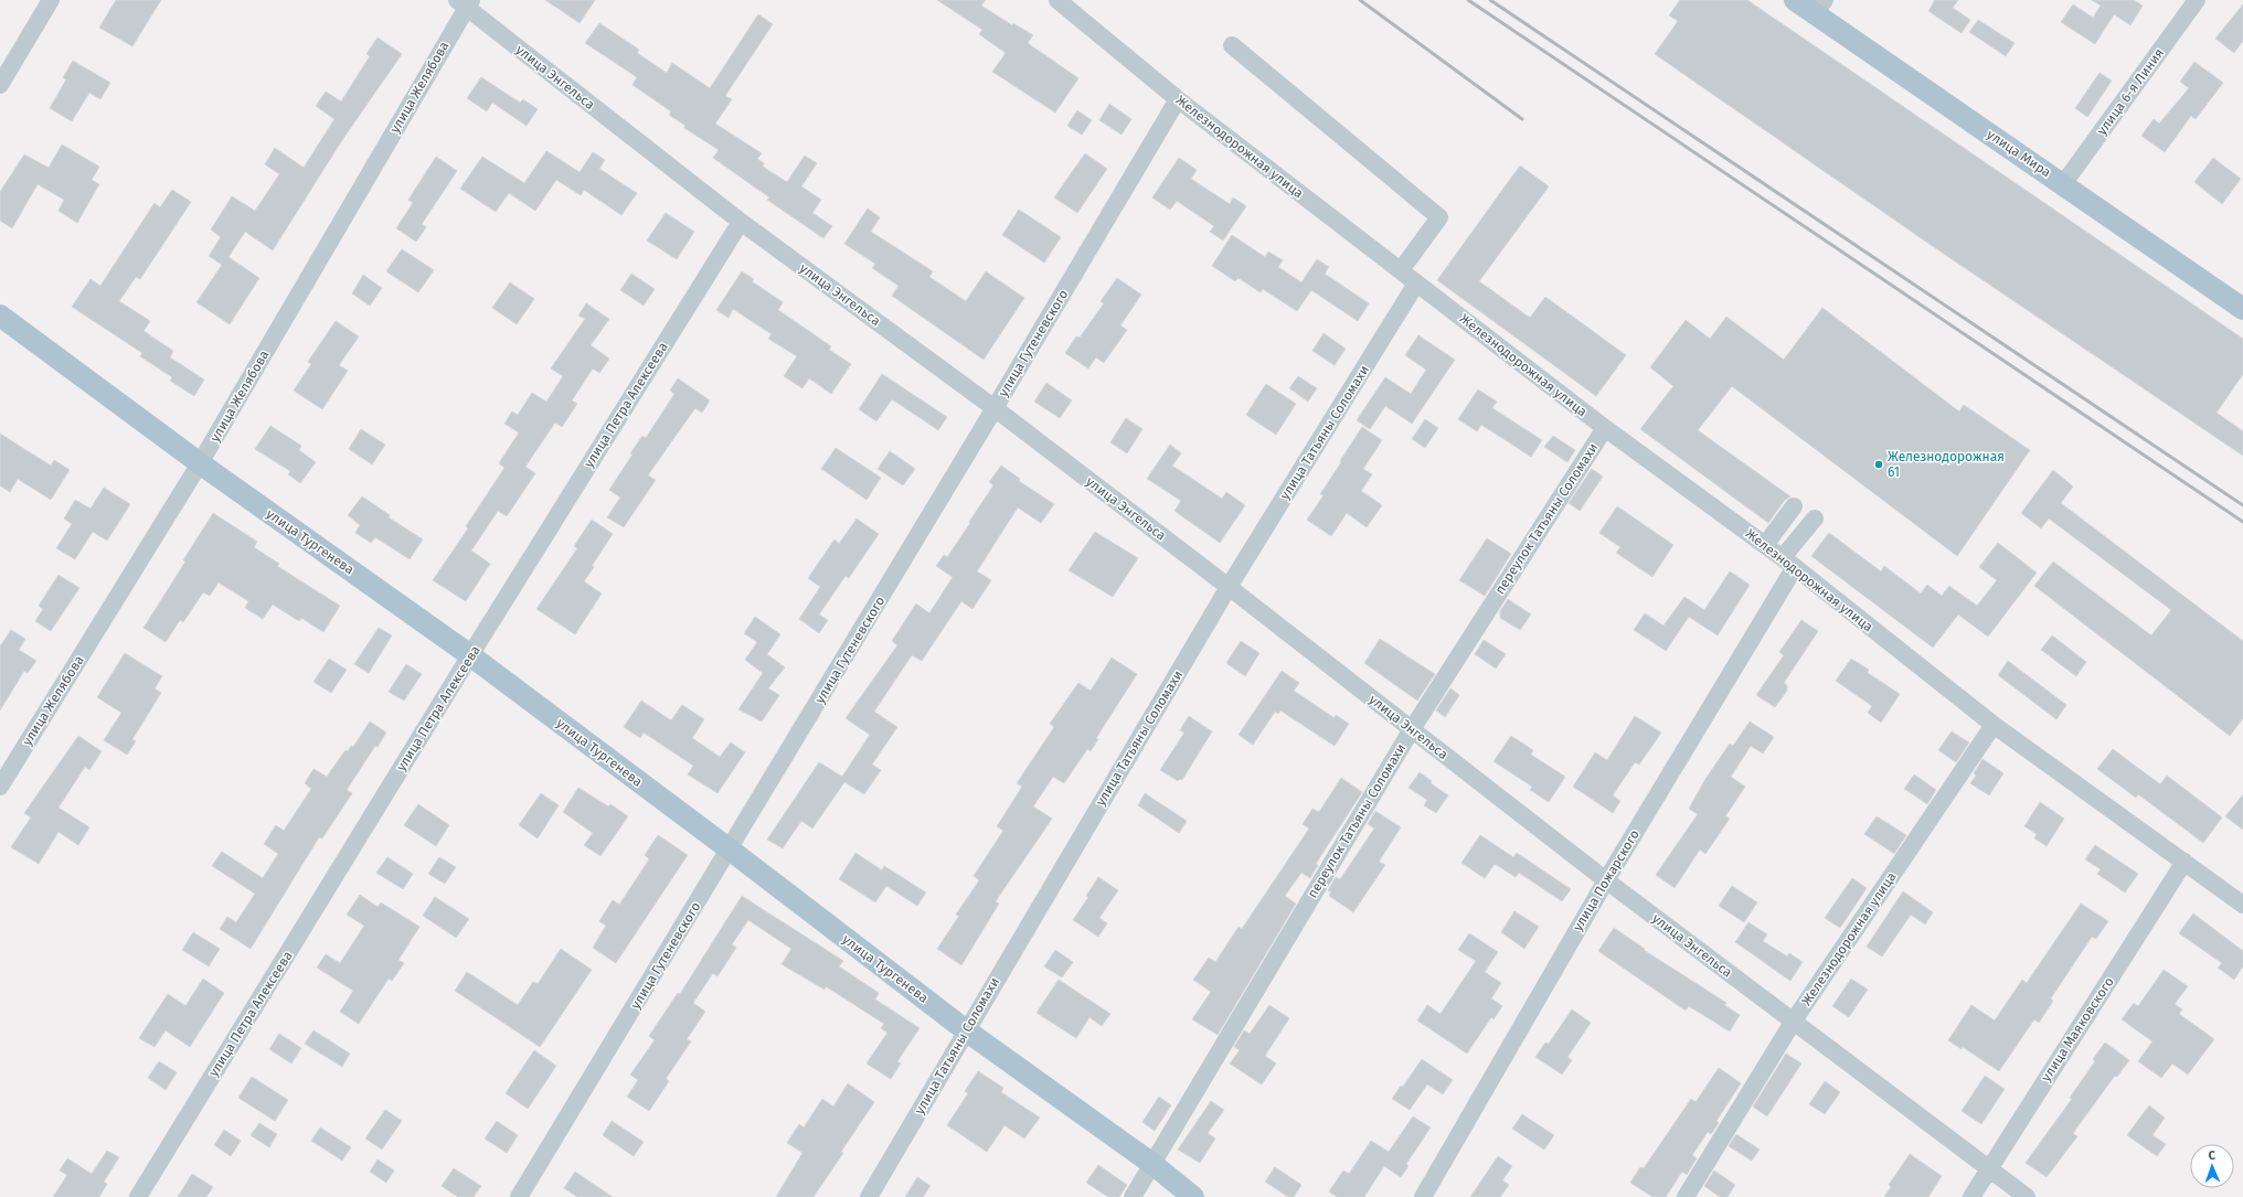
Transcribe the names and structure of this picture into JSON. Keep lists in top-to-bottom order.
{
  "streets": {
    "main road": ["улица Мира", "улица Тургенева"],
    "street": [
      "улица Энгельса",
      "улица Желябова",
      "улица 6-я Линия",
      "Железнодорожная улица",
      "улица Гутеневского",
      "улица Петра Алексеева",
      "улица Татьяны Соломахи",
      "переулок Татьяны Соломахи",
      "улица Пожарского",
      "улица Маяковского"
    ]
  },
  "crossings": [
    ["улица Энгельса", "улица Желябова"],
    ["улица Энгельса", "Железнодорожная улица"],
    ["улица Энгельса", "улица Гутеневского"],
    ["улица Энгельса", "улица Петра Алексеева"],
    ["улица Энгельса", "улица Татьяны Соломахи"],
    ["улица Энгельса", "переулок Татьяны Соломахи"],
    ["улица Энгельса", "улица Пожарского"],
    ["улица Энгельса", "улица Маяковского"],
    ["улица Желябова", "улица Тургенева"],
    ["улица 6-я Линия", "улица Мира"],
    ["Железнодорожная улица", "улица Гутеневского"],
    ["Железнодорожная улица", "улица Татьяны Соломахи"],
    ["Железнодорожная улица", "переулок Татьяны Соломахи"],
    ["Железнодорожная улица", "улица Пожарского"],
    ["Железнодорожная улица", "улица Маяковского"],
    ["улица Гутеневского", "улица Тургенева"],
    ["улица Петра Алексеева", "улица Тургенева"],
    ["улица Татьяны Соломахи", "улица Тургенева"],
    ["переулок Татьяны Соломахи", "улица Тургенева"]
  ],
  "places": ["Железнодорожная 61"],
  "north": "top"
}
